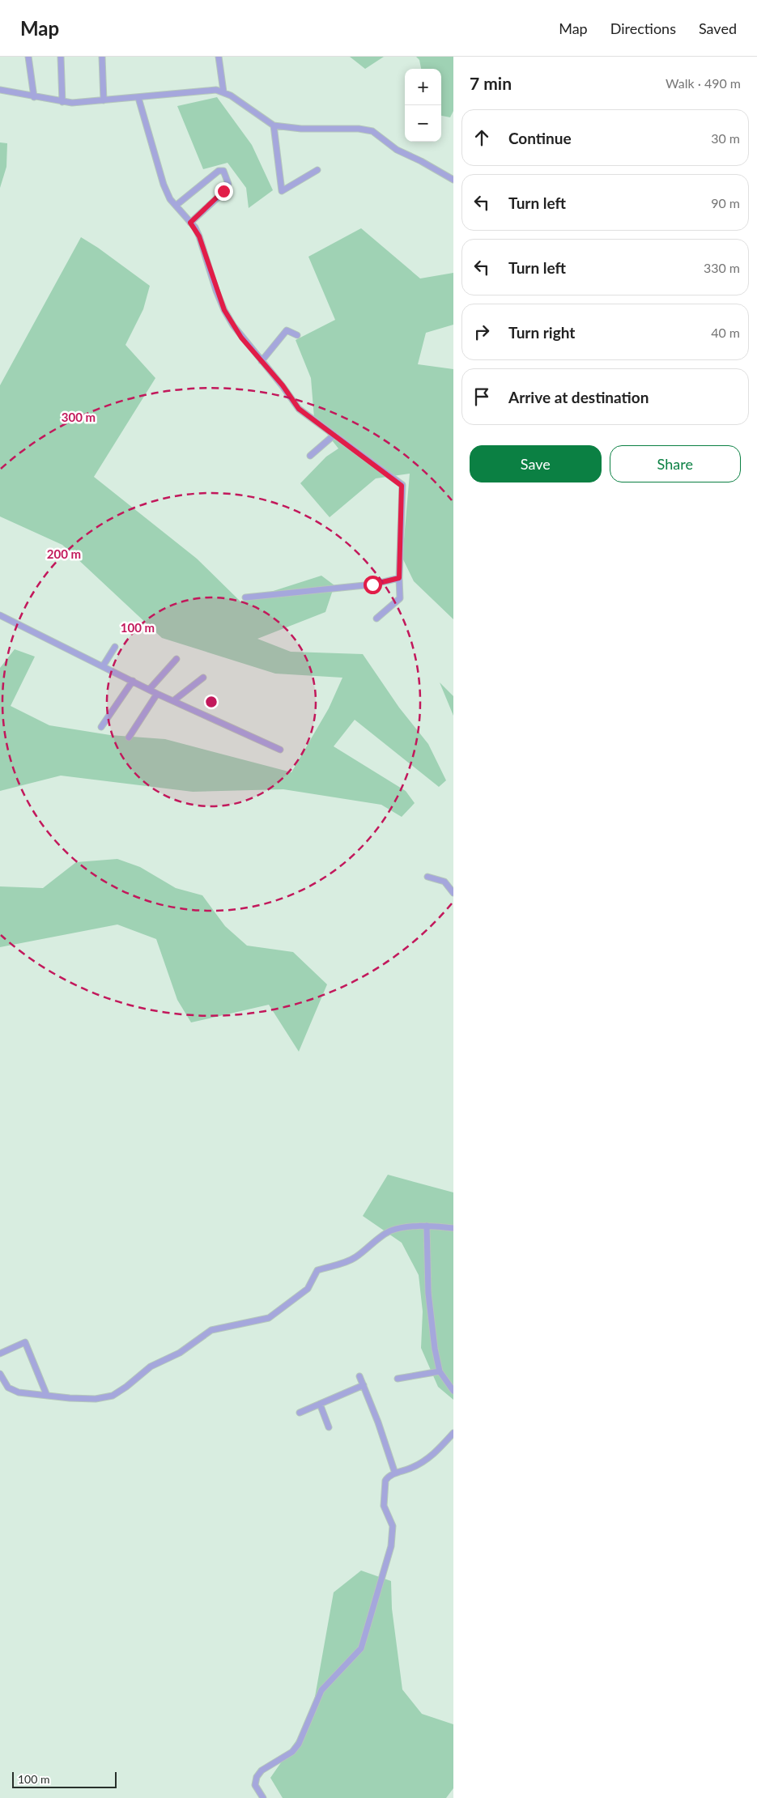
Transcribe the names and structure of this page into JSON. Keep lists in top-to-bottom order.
{
  "scale_bar": "100 m",
  "page": {
    "header": "Map",
    "nav": ["Map", "Directions", "Saved"],
    "heading": ["7 min", "Walk · 490 m"],
    "map_buttons": ["+", "−"],
    "list": [
      ["Continue", "30 m"],
      ["Turn left", "90 m"],
      ["Turn left", "330 m"],
      ["Turn right", "40 m"],
      "Arrive at destination"
    ],
    "buttons": ["Save", "Share"],
    "scale": "100 m"
  },
  "rings": ["300 m", "200 m", "100 m"]
}
